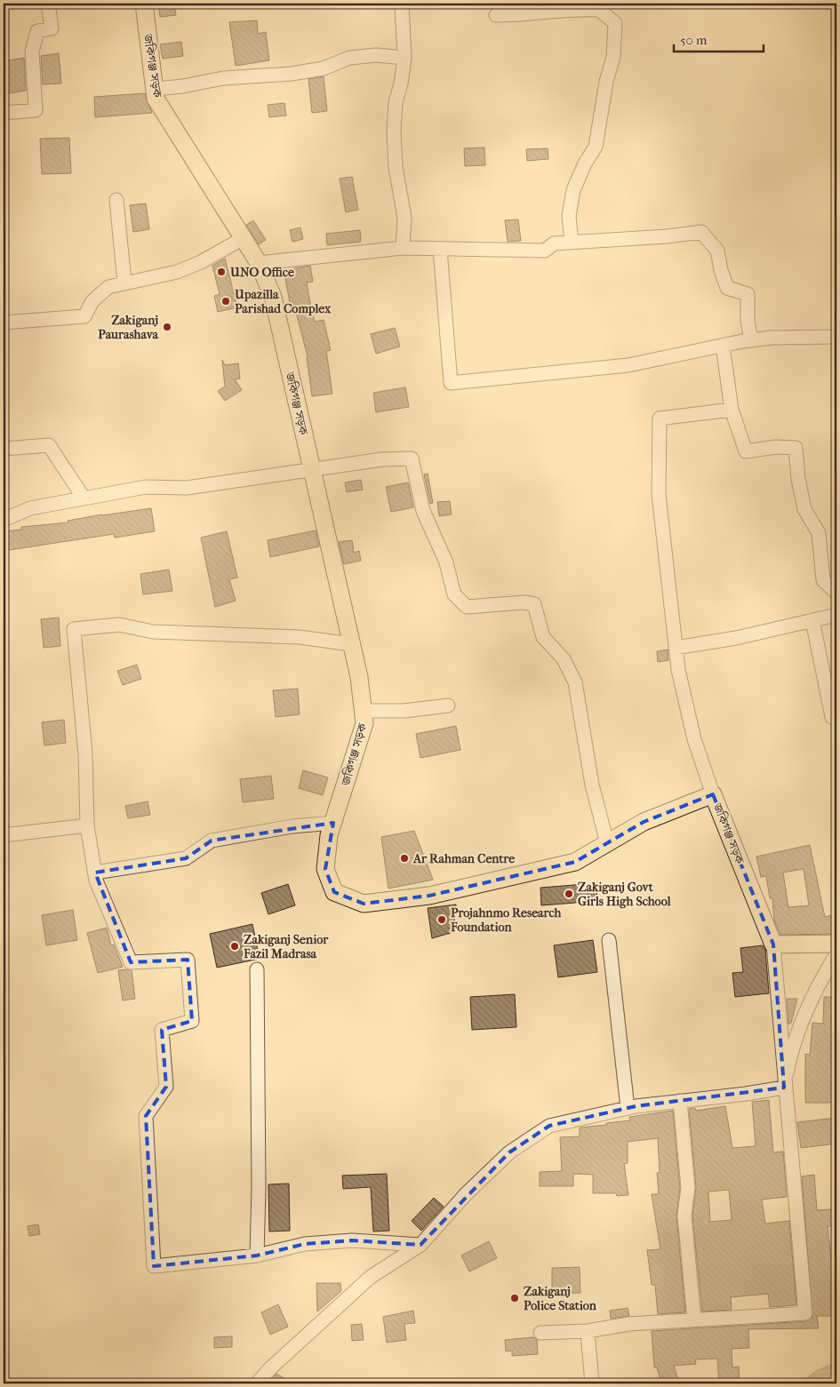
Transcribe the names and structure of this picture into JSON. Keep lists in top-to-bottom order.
{
  "streets": {
    "main road": ["জকিগঞ্জ সড়ক"]
  },
  "places": [
    "UNO Office",
    "Upazilla Parishad Complex",
    "Zakiganj Paurashava",
    "Ar Rahman Centre",
    "Zakiganj Govt Girls High School",
    "Projahnmo Research Foundation",
    "Zakiganj Senior Fazil Madrasa",
    "Zakiganj Police Station"
  ],
  "scale_bar": "50 m"
}
